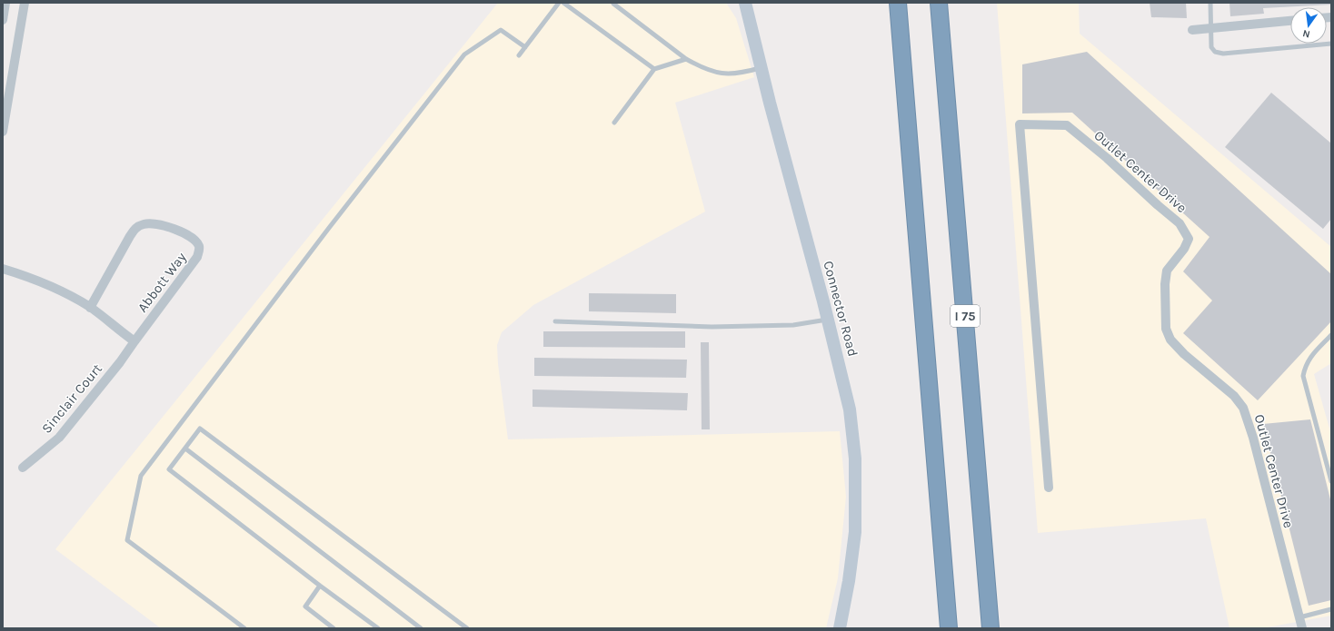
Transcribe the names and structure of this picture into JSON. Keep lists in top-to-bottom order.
{
  "streets": {
    "highway": ["I 75"],
    "main road": ["Connector Road"],
    "street": ["Outlet Center Drive", "Abbott Way", "Sinclair Court"]
  },
  "crossings": [
    ["Abbott Way", "Sinclair Court"]
  ],
  "north": "bottom"
}
